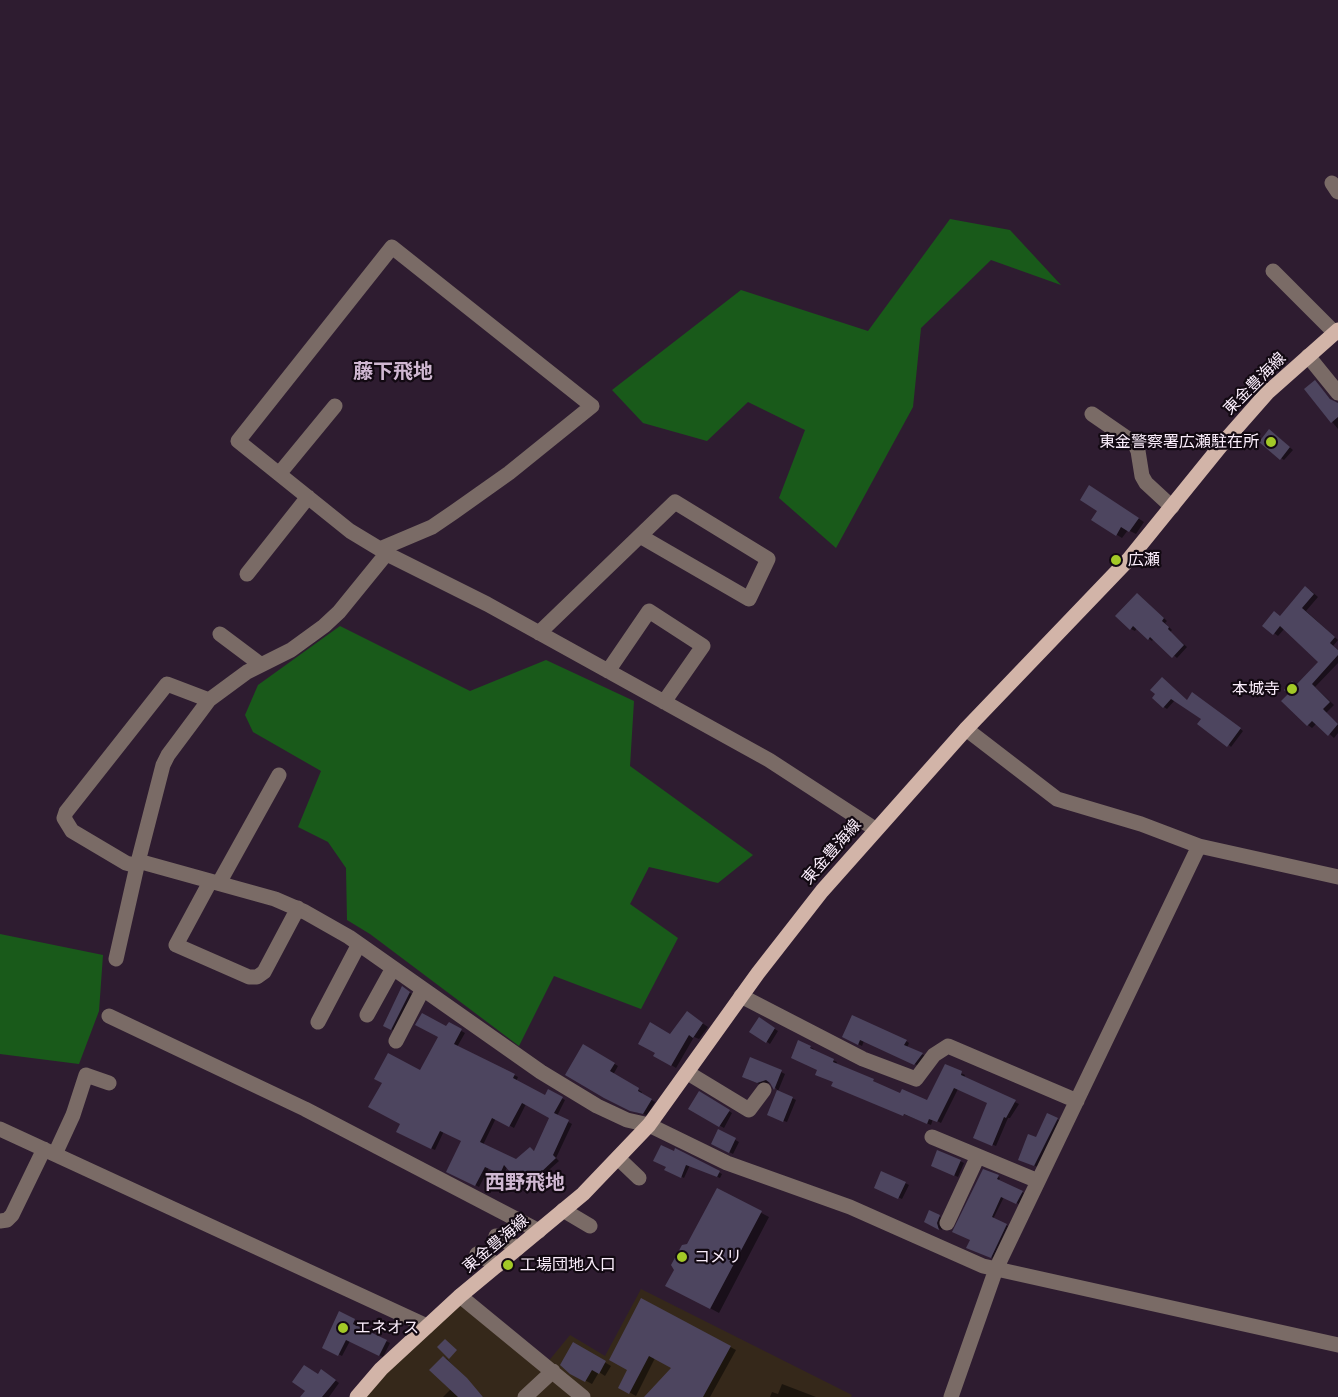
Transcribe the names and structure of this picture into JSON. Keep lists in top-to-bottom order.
{
  "streets": {
    "main road": ["東金豊海線"]
  },
  "districts": ["藤下飛地", "西野飛地"],
  "places": [
    "東金警察署広瀬駐在所",
    "広瀬",
    "本城寺",
    "コメリ",
    "工場団地入口",
    "エネオス"
  ]
}
